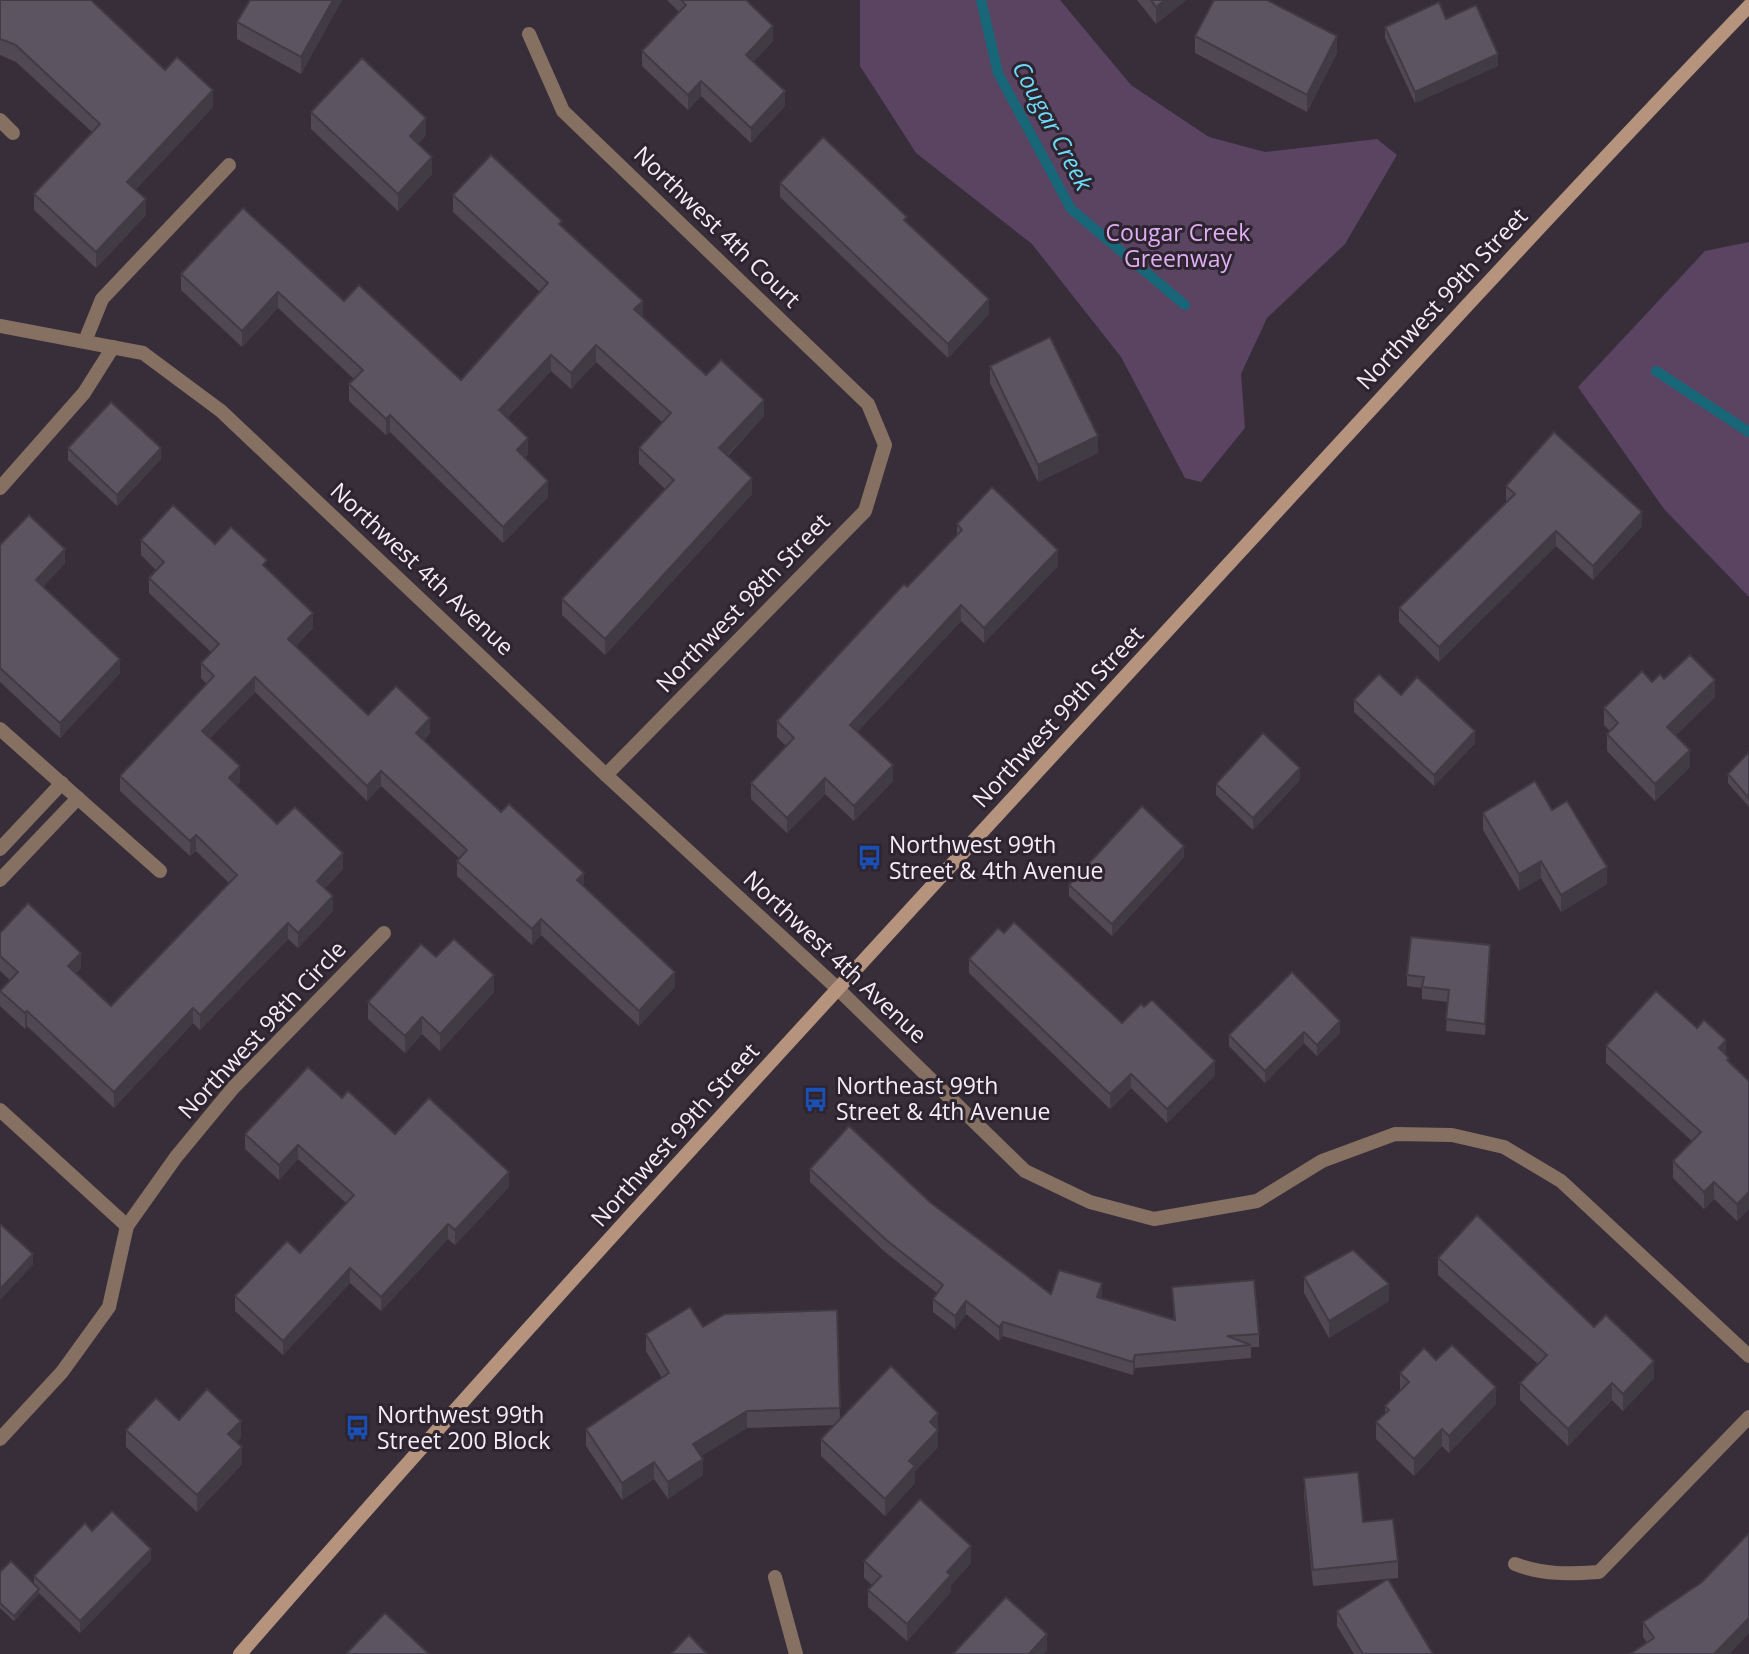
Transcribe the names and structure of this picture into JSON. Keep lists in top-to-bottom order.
{
  "streets": {
    "main road": ["Northwest 99th Street"],
    "street": [
      "Northwest 4th Court",
      "Northwest 4th Avenue",
      "Northwest 98th Street",
      "Northwest 98th Circle"
    ]
  },
  "crossings": [
    ["Northwest 4th Court", "Northwest 98th Street"],
    ["Northwest 99th Street", "Northwest 4th Avenue"],
    ["Northwest 4th Avenue", "Northwest 98th Street"]
  ],
  "water": ["Cougar Creek"],
  "parks": ["Cougar Creek Greenway"],
  "places": {
    "bus stop": ["Northwest 99th Street & 4th Avenue", "Northeast 99th Street & 4th Avenue", "Northwest 99th Street 200 Block"]
  }
}
